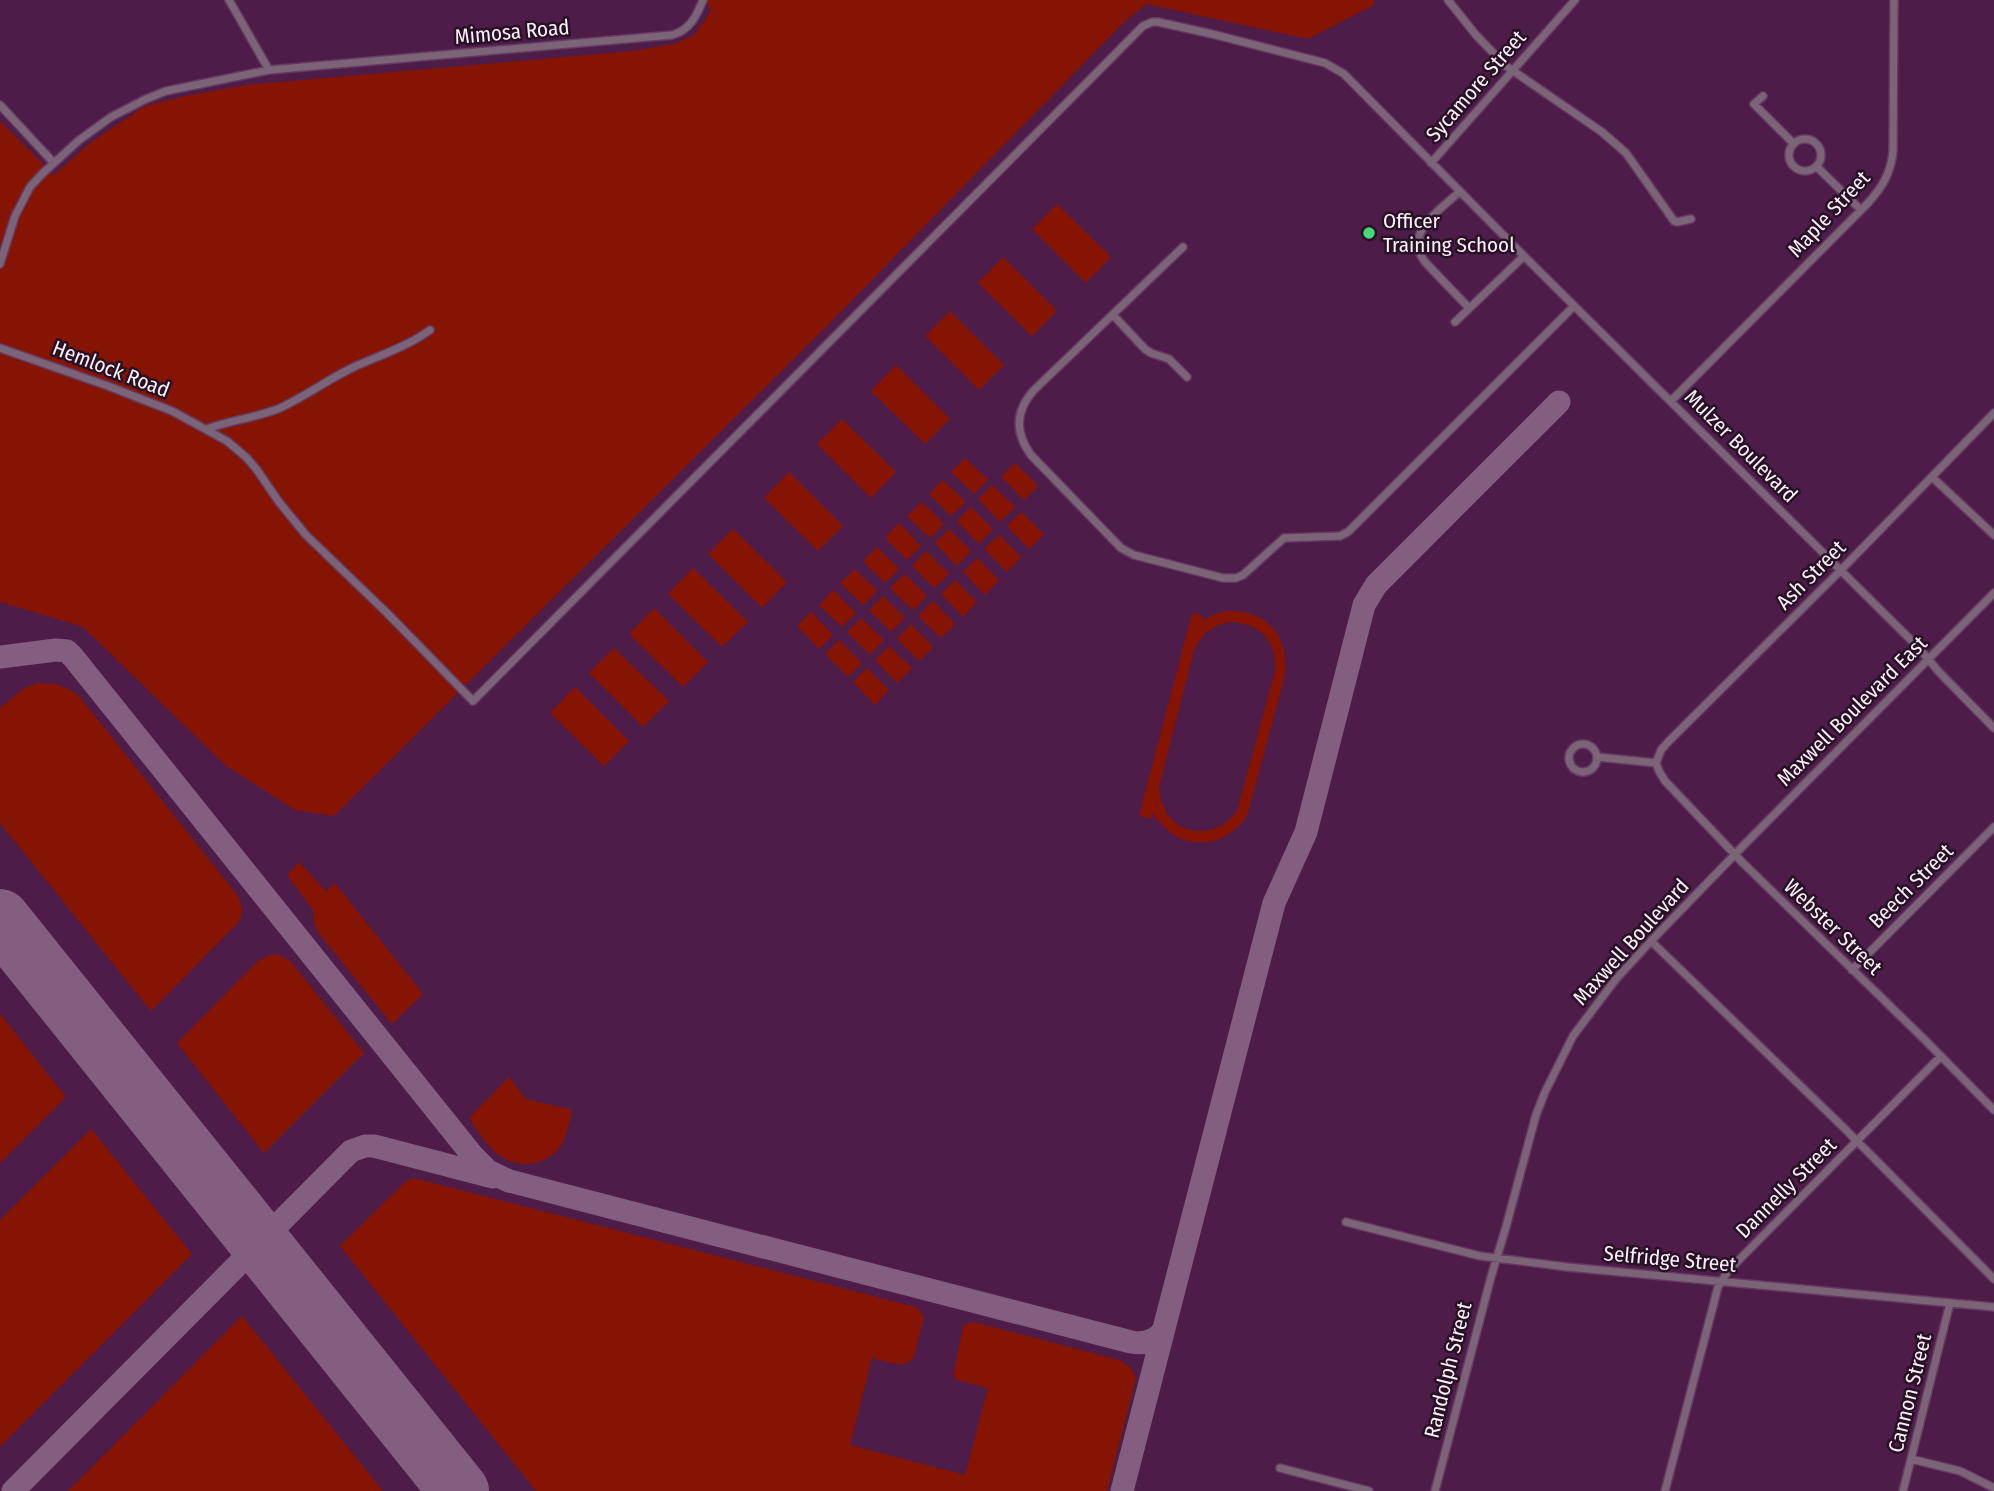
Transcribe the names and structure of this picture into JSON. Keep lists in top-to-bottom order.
{
  "streets": {
    "street": [
      "Mimosa Road",
      "Sycamore Street",
      "Maple Street",
      "Hemlock Road",
      "Mulzer Boulevard",
      "Ash Street",
      "Maxwell Boulevard East",
      "Beech Street",
      "Webster Street",
      "Maxwell Boulevard",
      "Dannelly Street",
      "Selfridge Street",
      "Randolph Street",
      "Cannon Street"
    ]
  },
  "crossings": [
    ["Sycamore Street", "Hemlock Road"],
    ["Sycamore Street", "Mulzer Boulevard"],
    ["Maple Street", "Mulzer Boulevard"],
    ["Hemlock Road", "Mulzer Boulevard"],
    ["Mulzer Boulevard", "Ash Street"],
    ["Mulzer Boulevard", "Maxwell Boulevard East"],
    ["Ash Street", "Webster Street"],
    ["Maxwell Boulevard East", "Webster Street"],
    ["Maxwell Boulevard East", "Maxwell Boulevard"],
    ["Beech Street", "Webster Street"],
    ["Webster Street", "Maxwell Boulevard"],
    ["Webster Street", "Dannelly Street"],
    ["Maxwell Boulevard", "Selfridge Street"],
    ["Maxwell Boulevard", "Randolph Street"],
    ["Dannelly Street", "Selfridge Street"],
    ["Selfridge Street", "Randolph Street"],
    ["Selfridge Street", "Cannon Street"]
  ],
  "places": ["Officer Training School"]
}
